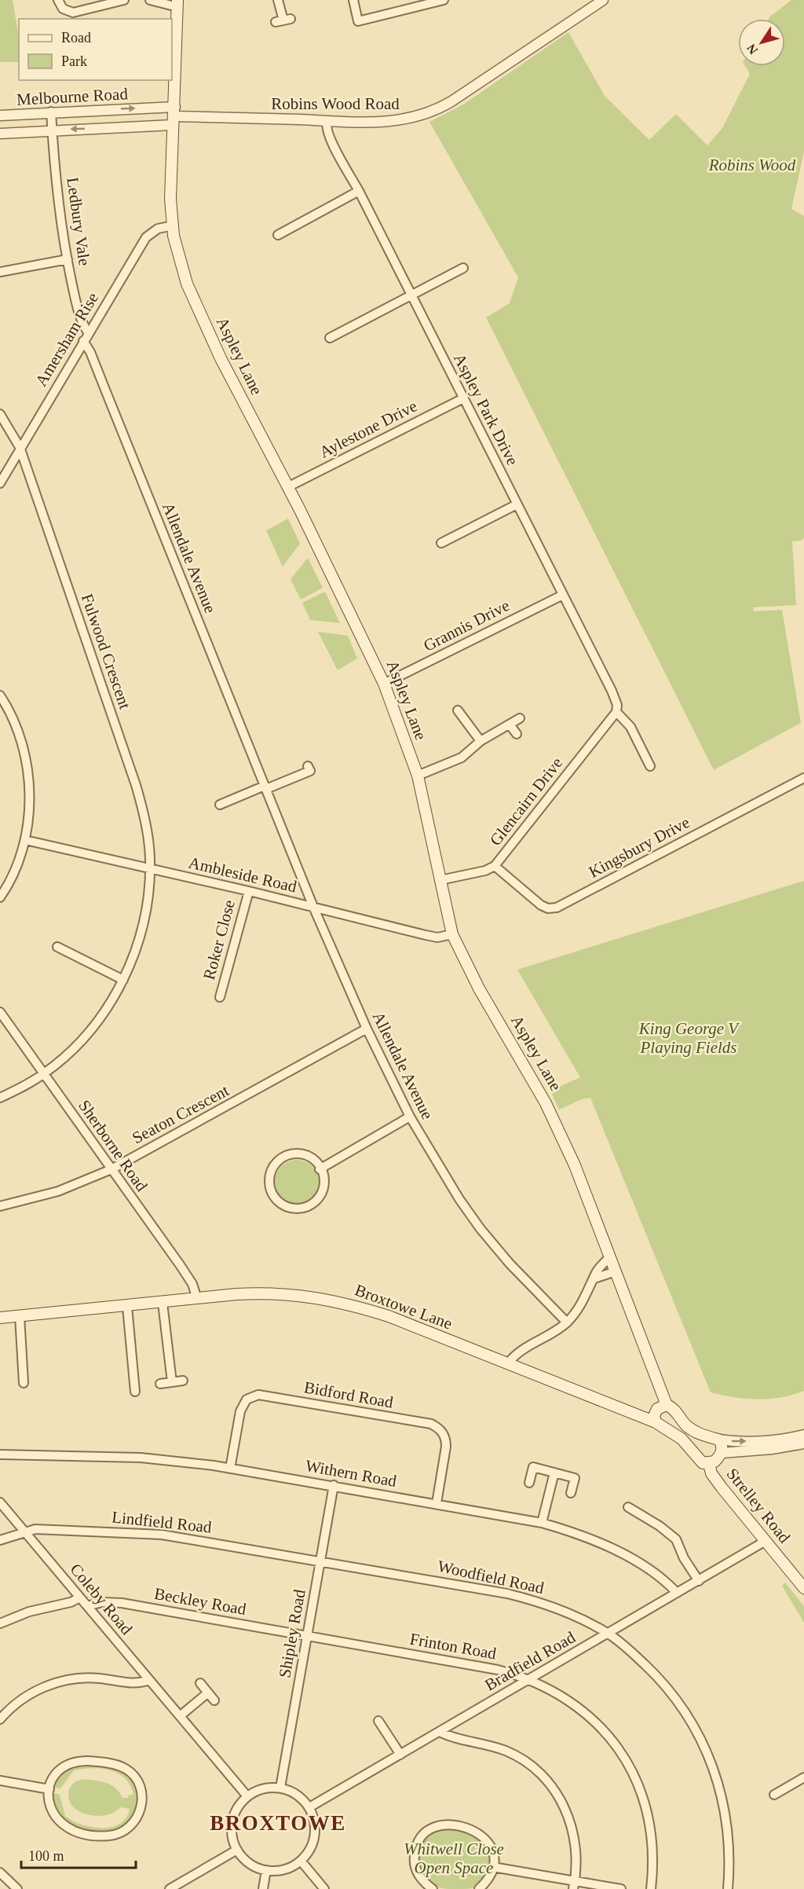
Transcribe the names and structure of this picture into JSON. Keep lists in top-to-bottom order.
{
  "streets": {
    "main road": ["Aspley Lane", "Broxtowe Lane", "Strelley Road"],
    "street": [
      "Melbourne Road",
      "Robins Wood Road",
      "Ledbury Vale",
      "Amersham Rise",
      "Aspley Park Drive",
      "Aylestone Drive",
      "Allendale Avenue",
      "Grannis Drive",
      "Fulwood Crescent",
      "Glencairn Drive",
      "Kingsbury Drive",
      "Ambleside Road",
      "Roker Close",
      "Seaton Crescent",
      "Sherborne Road",
      "Bidford Road",
      "Withern Road",
      "Lindfield Road",
      "Woodfield Road",
      "Coleby Road",
      "Beckley Road",
      "Shipley Road",
      "Frinton Road",
      "Bradfield Road"
    ]
  },
  "crossings": [
    ["Melbourne Road", "Robins Wood Road"],
    ["Melbourne Road", "Ledbury Vale"],
    ["Melbourne Road", "Aspley Lane"],
    ["Robins Wood Road", "Aspley Lane"],
    ["Robins Wood Road", "Aspley Park Drive"],
    ["Ledbury Vale", "Amersham Rise"],
    ["Amersham Rise", "Aspley Lane"],
    ["Amersham Rise", "Allendale Avenue"],
    ["Amersham Rise", "Fulwood Crescent"],
    ["Aspley Lane", "Aylestone Drive"],
    ["Aspley Lane", "Grannis Drive"],
    ["Aspley Lane", "Glencairn Drive"],
    ["Aspley Lane", "Ambleside Road"],
    ["Aspley Park Drive", "Aylestone Drive"],
    ["Aspley Park Drive", "Grannis Drive"],
    ["Aspley Park Drive", "Glencairn Drive"],
    ["Allendale Avenue", "Ambleside Road"],
    ["Allendale Avenue", "Seaton Crescent"],
    ["Fulwood Crescent", "Ambleside Road"],
    ["Fulwood Crescent", "Sherborne Road"],
    ["Glencairn Drive", "Kingsbury Drive"],
    ["Ambleside Road", "Roker Close"],
    ["Seaton Crescent", "Sherborne Road"],
    ["Sherborne Road", "Broxtowe Lane"],
    ["Broxtowe Lane", "Strelley Road"],
    ["Bidford Road", "Withern Road"],
    ["Withern Road", "Shipley Road"],
    ["Withern Road", "Bradfield Road"],
    ["Strelley Road", "Bradfield Road"],
    ["Lindfield Road", "Woodfield Road"],
    ["Lindfield Road", "Coleby Road"],
    ["Lindfield Road", "Shipley Road"],
    ["Woodfield Road", "Shipley Road"],
    ["Woodfield Road", "Bradfield Road"],
    ["Coleby Road", "Beckley Road"],
    ["Coleby Road", "Shipley Road"],
    ["Coleby Road", "Bradfield Road"],
    ["Beckley Road", "Shipley Road"],
    ["Beckley Road", "Frinton Road"],
    ["Shipley Road", "Frinton Road"],
    ["Shipley Road", "Bradfield Road"],
    ["Frinton Road", "Bradfield Road"]
  ],
  "districts": ["BROXTOWE"],
  "parks": ["Robins Wood", "King George V Playing Fields", "Whitwell Close Open Space"],
  "legend": ["Road", "Park"],
  "scale_bar": "100 m",
  "north": "bottom left"
}
